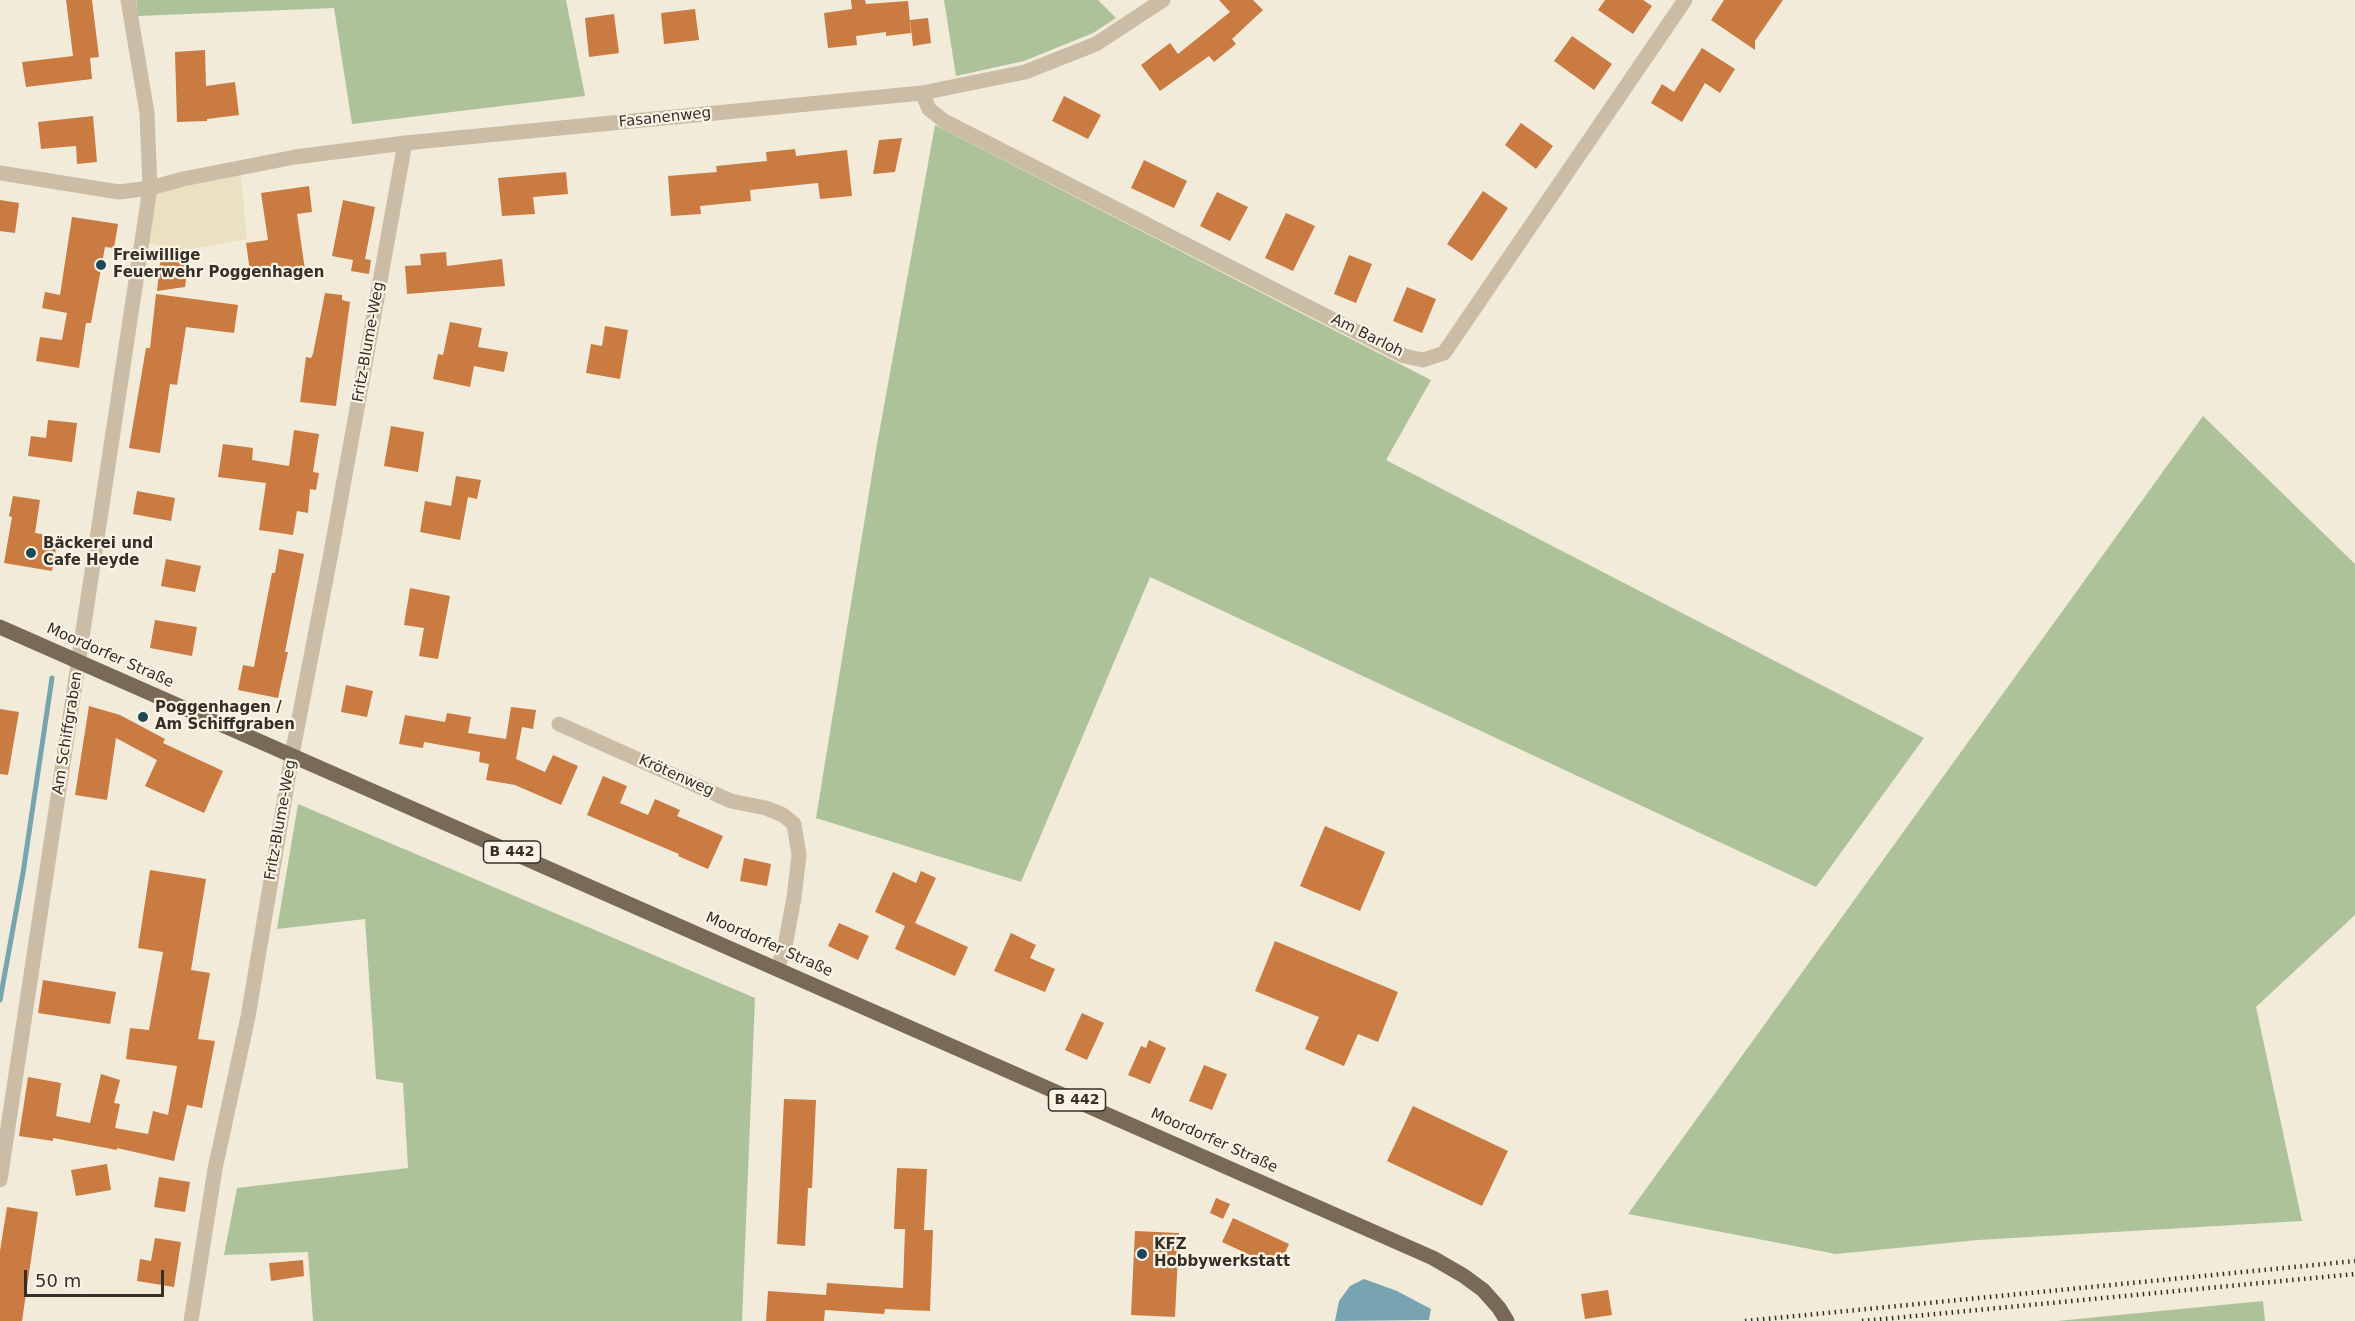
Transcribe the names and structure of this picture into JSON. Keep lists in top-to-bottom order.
{
  "streets": {
    "main road": ["Moordorfer Straße", "B 442"],
    "street": [
      "Fasanenweg",
      "Am Barloh",
      "Fritz-Blume-Weg",
      "Am Schiffgraben",
      "Krötenweg"
    ]
  },
  "crossings": [
    ["Fasanenweg", "Am Barloh"],
    ["Fasanenweg", "Fritz-Blume-Weg"],
    ["Fasanenweg", "Am Schiffgraben"],
    ["Fritz-Blume-Weg", "Moordorfer Straße"],
    ["Moordorfer Straße", "Am Schiffgraben"],
    ["Moordorfer Straße", "Krötenweg"]
  ],
  "places": [
    "Freiwillige Feuerwehr Poggenhagen",
    "Bäckerei und Cafe Heyde",
    "Poggenhagen / Am Schiffgraben",
    "KFZ Hobbywerkstatt"
  ],
  "scale_bar": "50 m"
}
